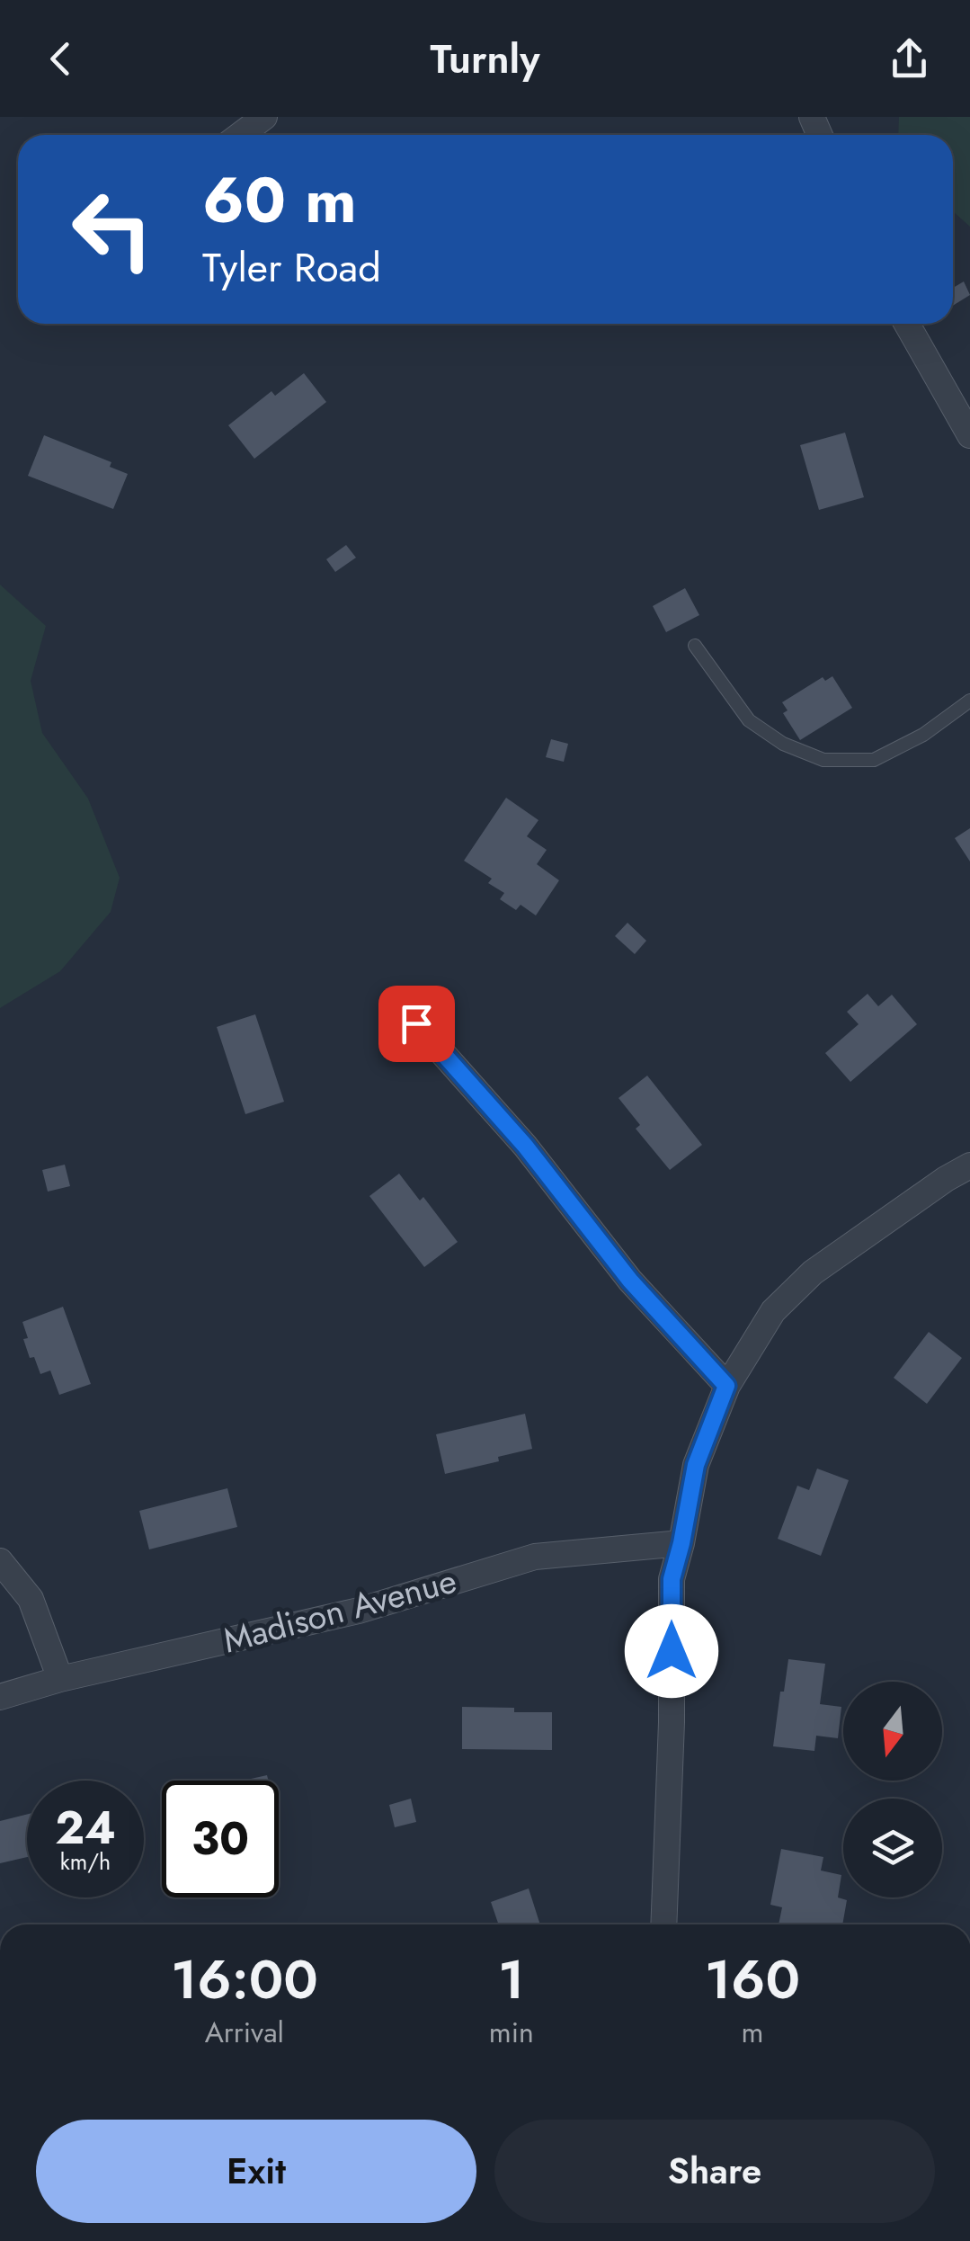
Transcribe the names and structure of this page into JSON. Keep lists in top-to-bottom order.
{
  "streets": {
    "street": ["Madison Avenue"]
  },
  "north": "bottom",
  "page": {
    "header": "Turnly",
    "turn": ["60 m", "Tyler Road"],
    "speed": "24 km/h",
    "limit": "30",
    "eta": [
      "16:00",
      "Arrival",
      "1",
      "min",
      "160",
      "m"
    ],
    "buttons": ["Exit", "Share"]
  }
}
